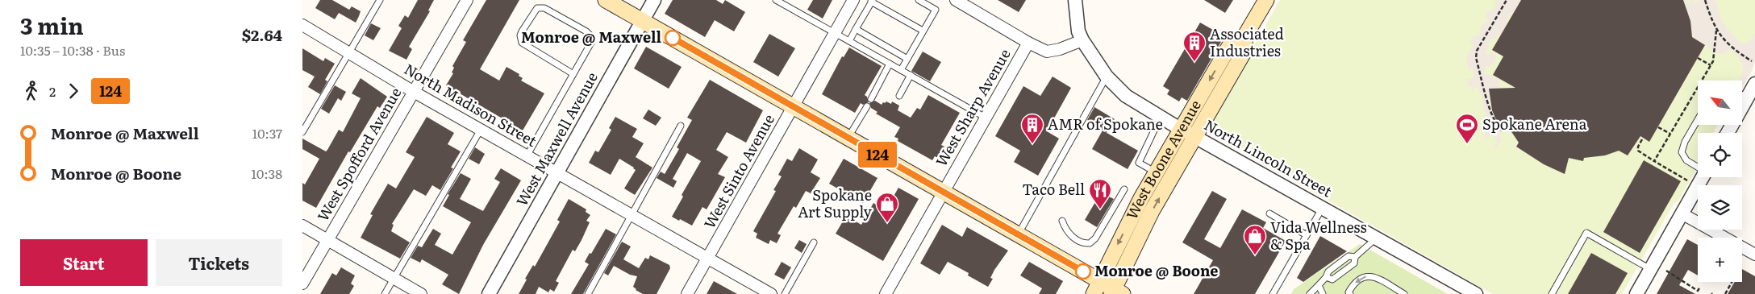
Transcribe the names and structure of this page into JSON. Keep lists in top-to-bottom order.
{
  "streets": {
    "main road": ["West Boone Avenue"],
    "street": [
      "North Madison Street",
      "West Sharp Avenue",
      "West Maxwell Avenue",
      "West Spofford Avenue",
      "North Lincoln Street",
      "West Sinto Avenue"
    ]
  },
  "crossings": [
    ["North Madison Street", "West Maxwell Avenue"],
    ["North Madison Street", "West Spofford Avenue"],
    ["North Madison Street", "West Sinto Avenue"],
    ["North Lincoln Street", "West Boone Avenue"]
  ],
  "places": {
    "other": ["Monroe @ Maxwell", "Monroe @ Boone"],
    "building": ["Associated Industries", "AMR of Spokane"],
    "sports": ["Spokane Arena"],
    "restaurant": ["Taco Bell"],
    "shop": ["Spokane Art Supply", "Vida Wellness & Spa"]
  },
  "lines": ["bus line 124"],
  "north": "top left",
  "page": {
    "heading": ["3 min", "10:35 – 10:38 · Bus", "$2.64"],
    "on_map": "124",
    "legs": ["2", "124"],
    "map_buttons": "+",
    "list": [
      {
        "name": "Monroe @ Maxwell",
        "value": "10:37"
      },
      {
        "name": "Monroe @ Boone",
        "value": "10:38"
      }
    ],
    "buttons": ["Start", "Tickets"]
  }
}
